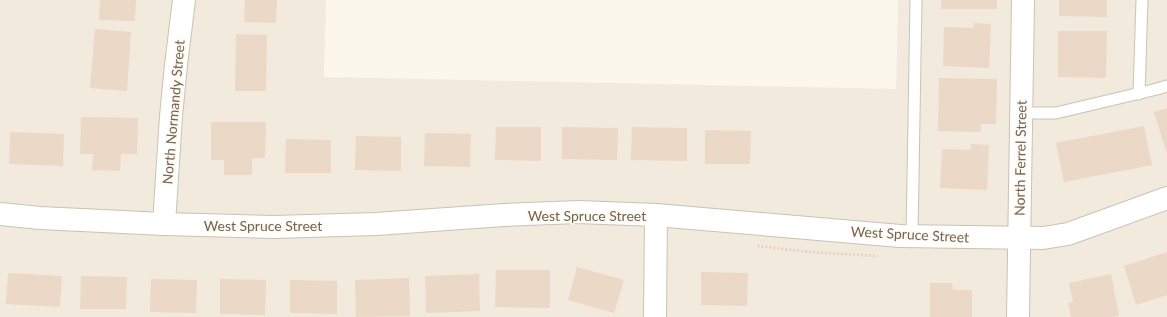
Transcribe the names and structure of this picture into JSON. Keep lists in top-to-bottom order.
{
  "streets": {
    "street": ["North Normandy Street", "North Ferrel Street", "West Spruce Street"]
  },
  "crossings": [
    ["North Normandy Street", "West Spruce Street"],
    ["North Ferrel Street", "West Spruce Street"]
  ]
}
